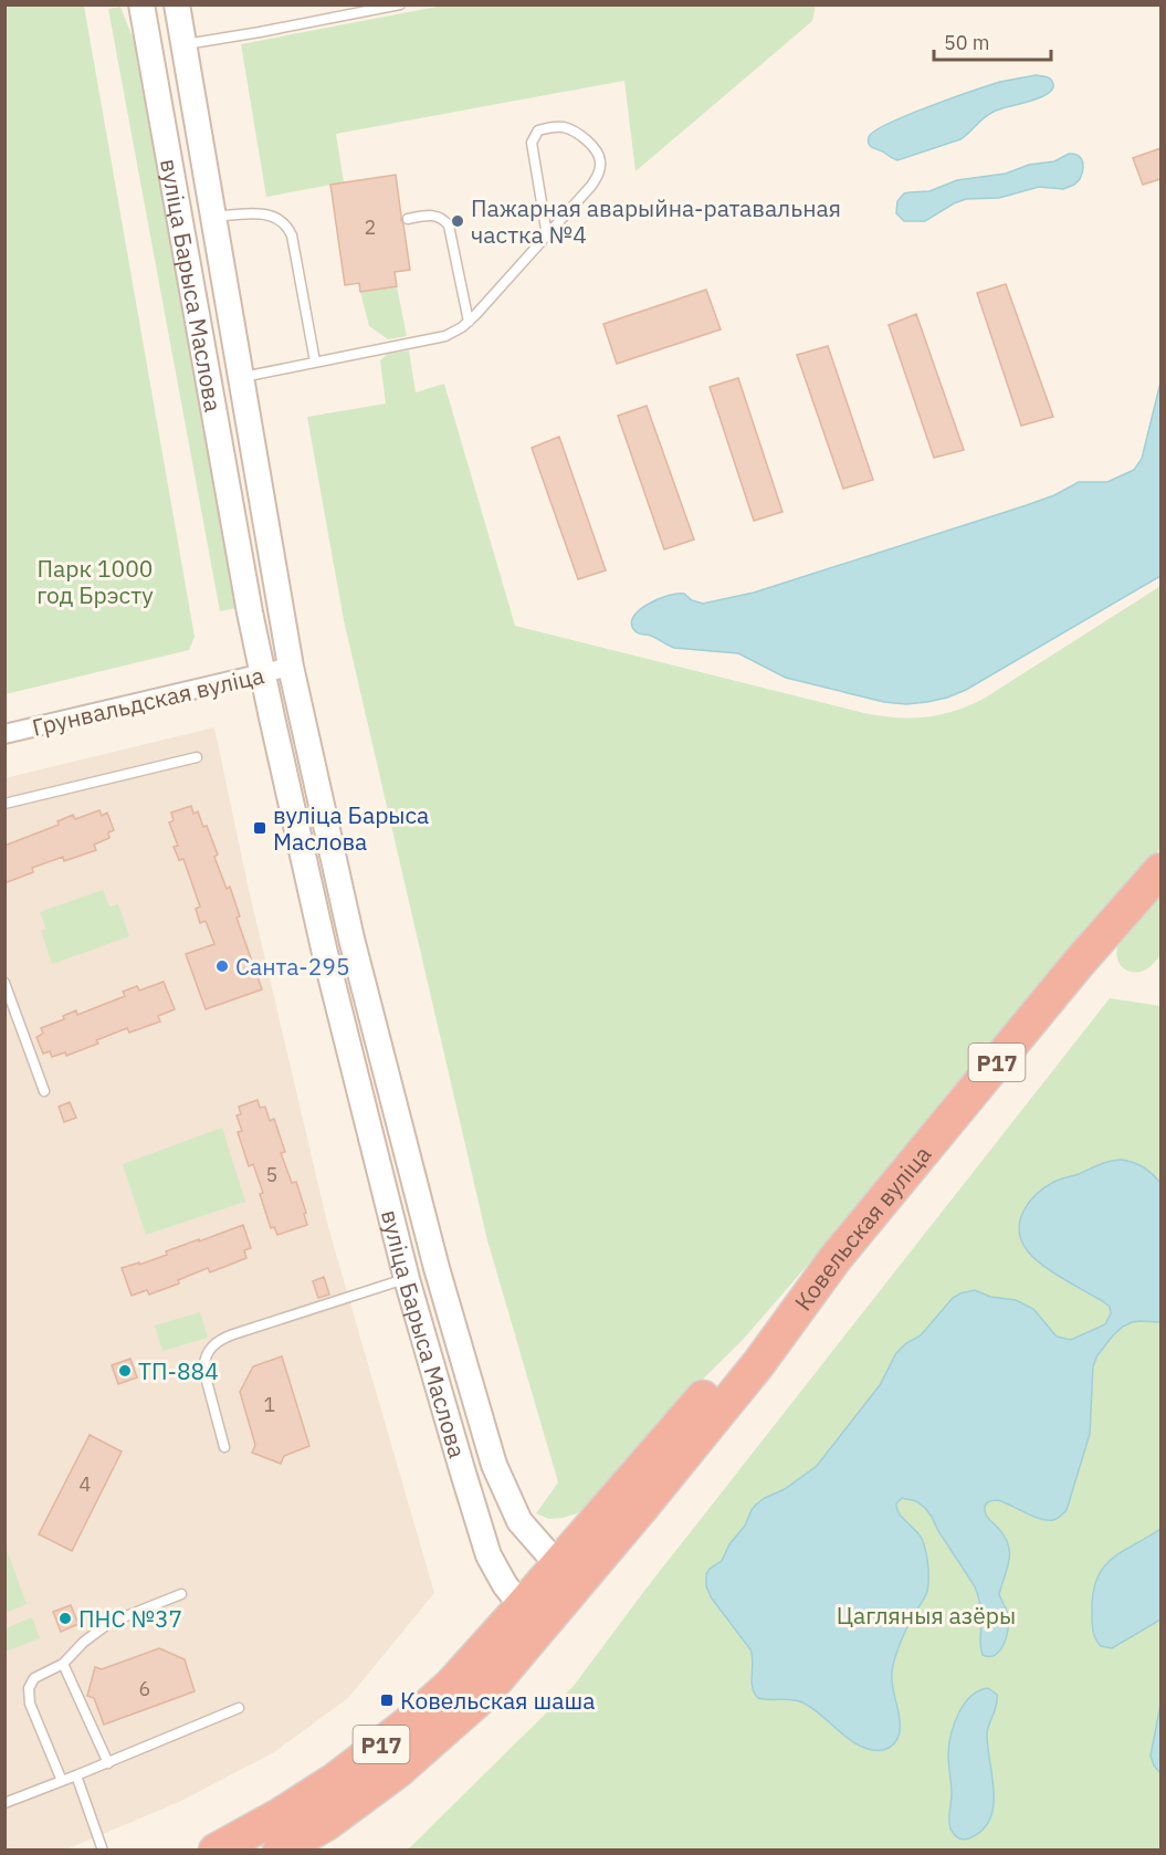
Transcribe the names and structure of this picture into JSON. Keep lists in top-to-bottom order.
{
  "streets": {
    "highway": ["Р17", "Ковельская вуліца"],
    "main road": ["вуліца Барыса Маслова"],
    "street": ["Грунвальдская вуліца"]
  },
  "crossings": [
    ["вуліца Барыса Маслова", "Грунвальдская вуліца"],
    ["вуліца Барыса Маслова", "Р17"],
    ["вуліца Барыса Маслова", "Ковельская вуліца"],
    ["Р17", "Ковельская вуліца"]
  ],
  "parks": ["Парк 1000 год Брэсту", "Цагляныя азёры"],
  "places": {
    "other": [
      "Пажарная аварыйна-ратавальная частка №4",
      "Санта-295",
      "ТП-884",
      "ПНС №37"
    ],
    "transit": ["вуліца Барыса Маслова", "Ковельская шаша"]
  },
  "house_numbers": [
    "2",
    "5",
    "1",
    "4",
    "6"
  ],
  "scale_bar": "50 m"
}
